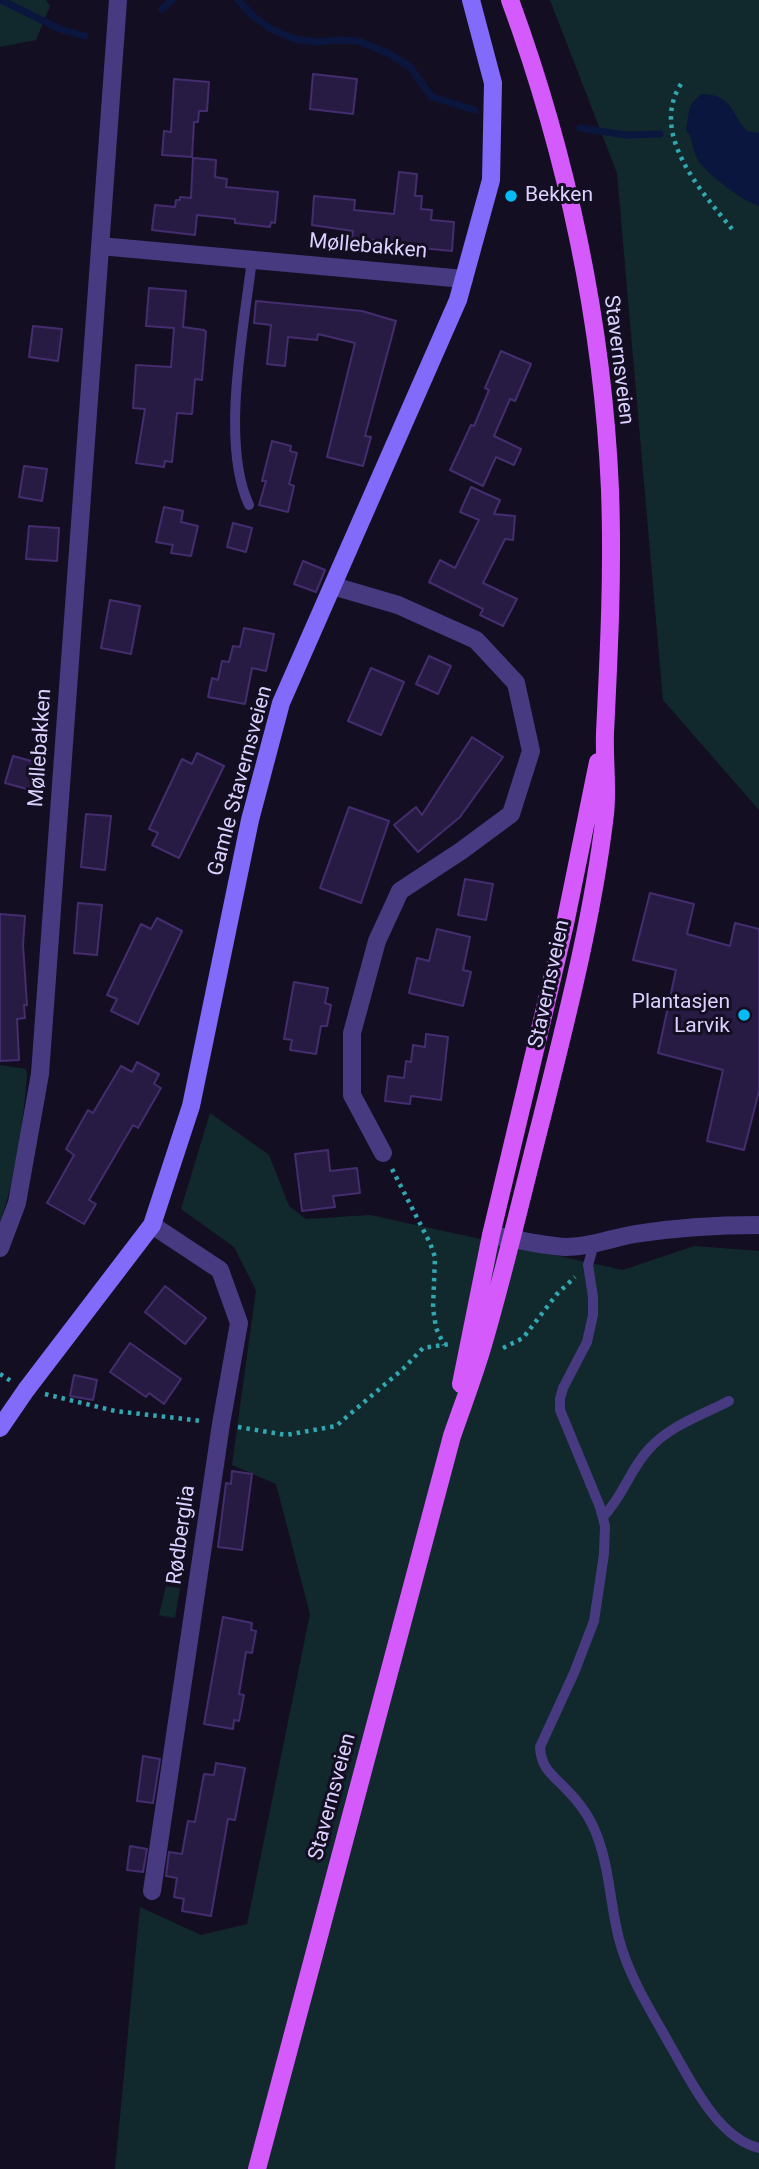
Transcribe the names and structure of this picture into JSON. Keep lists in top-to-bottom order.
{
  "streets": {
    "main road": ["Stavernsveien"],
    "street": ["Møllebakken", "Gamle Stavernsveien", "Rødberglia"]
  },
  "crossings": [
    ["Møllebakken", "Gamle Stavernsveien"],
    ["Gamle Stavernsveien", "Rødberglia"]
  ],
  "places": ["Bekken", "Plantasjen Larvik"]
}
